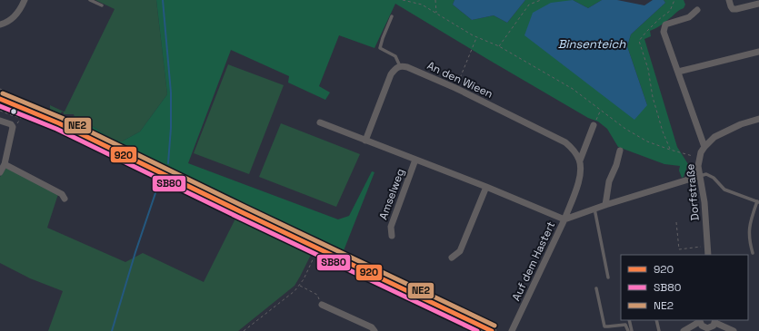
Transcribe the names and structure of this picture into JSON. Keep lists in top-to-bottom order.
{
  "streets": {
    "street": [
      "An den Wieen",
      "Dorfstraße",
      "Amselweg",
      "Auf dem Hastert"
    ]
  },
  "crossings": [
    ["Dorfstraße", "Auf dem Hastert"]
  ],
  "water": ["Binsenteich"],
  "lines": ["transit line NE2", "transit line 920", "transit line SB80"],
  "legend": ["920", "SB80", "NE2"]
}
